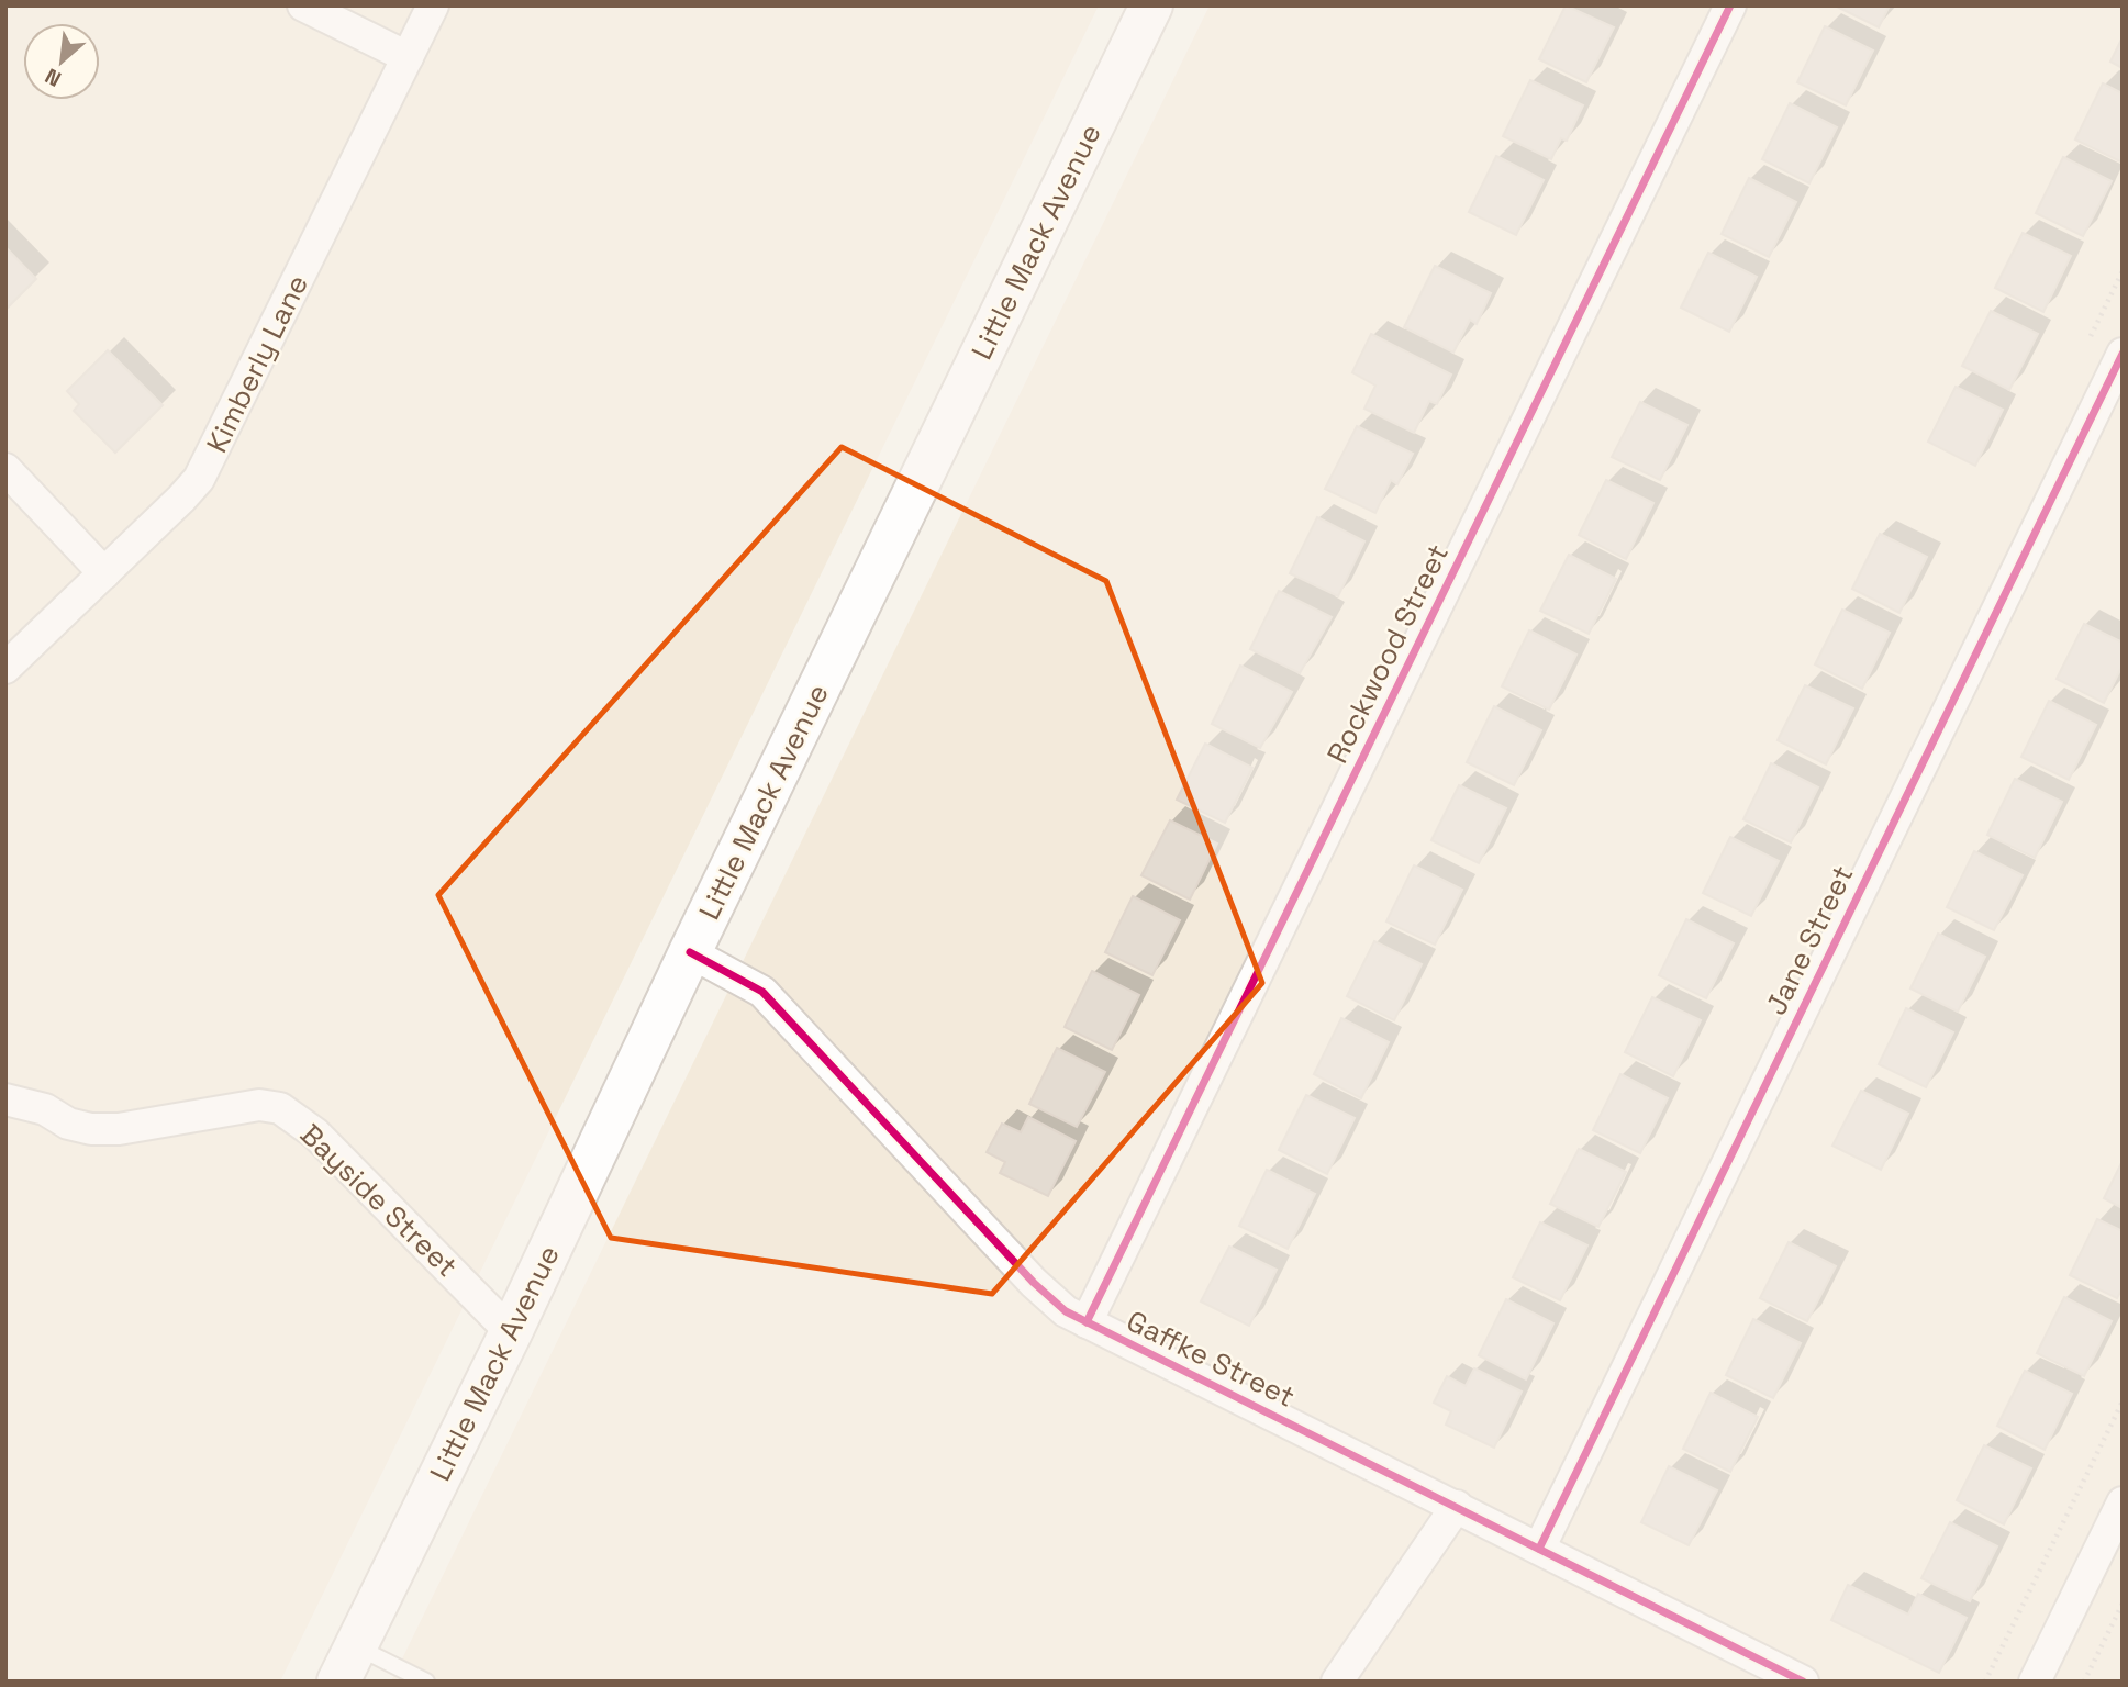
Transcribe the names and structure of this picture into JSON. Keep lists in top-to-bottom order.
{
  "streets": {
    "main road": ["Little Mack Avenue"],
    "street": [
      "Kimberly Lane",
      "Rockwood Street",
      "Jane Street",
      "Bayside Street",
      "Gaffke Street"
    ]
  },
  "crossings": [
    ["Little Mack Avenue", "Bayside Street"],
    ["Little Mack Avenue", "Gaffke Street"],
    ["Rockwood Street", "Gaffke Street"],
    ["Jane Street", "Gaffke Street"]
  ],
  "north": "bottom left"
}
